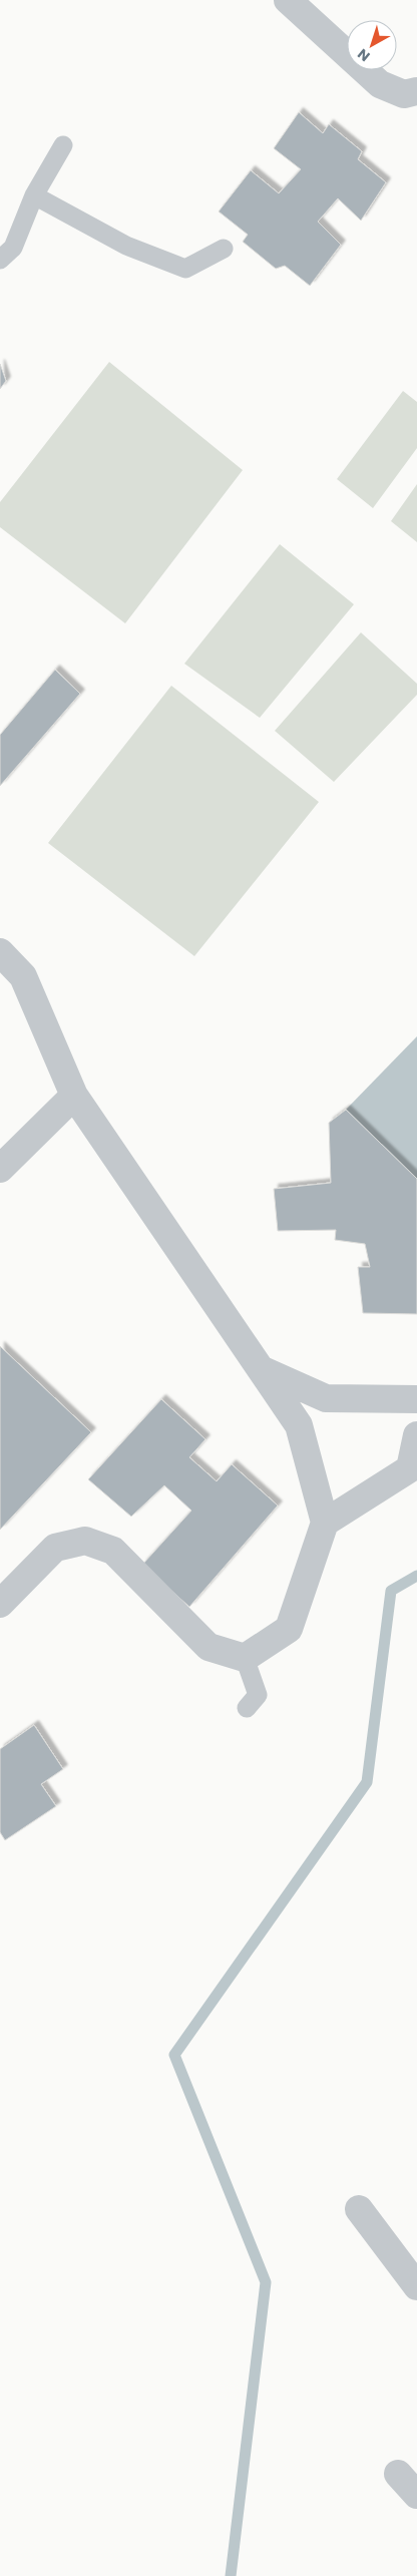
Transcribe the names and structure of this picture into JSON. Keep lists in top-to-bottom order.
{
  "north": "bottom left"
}
